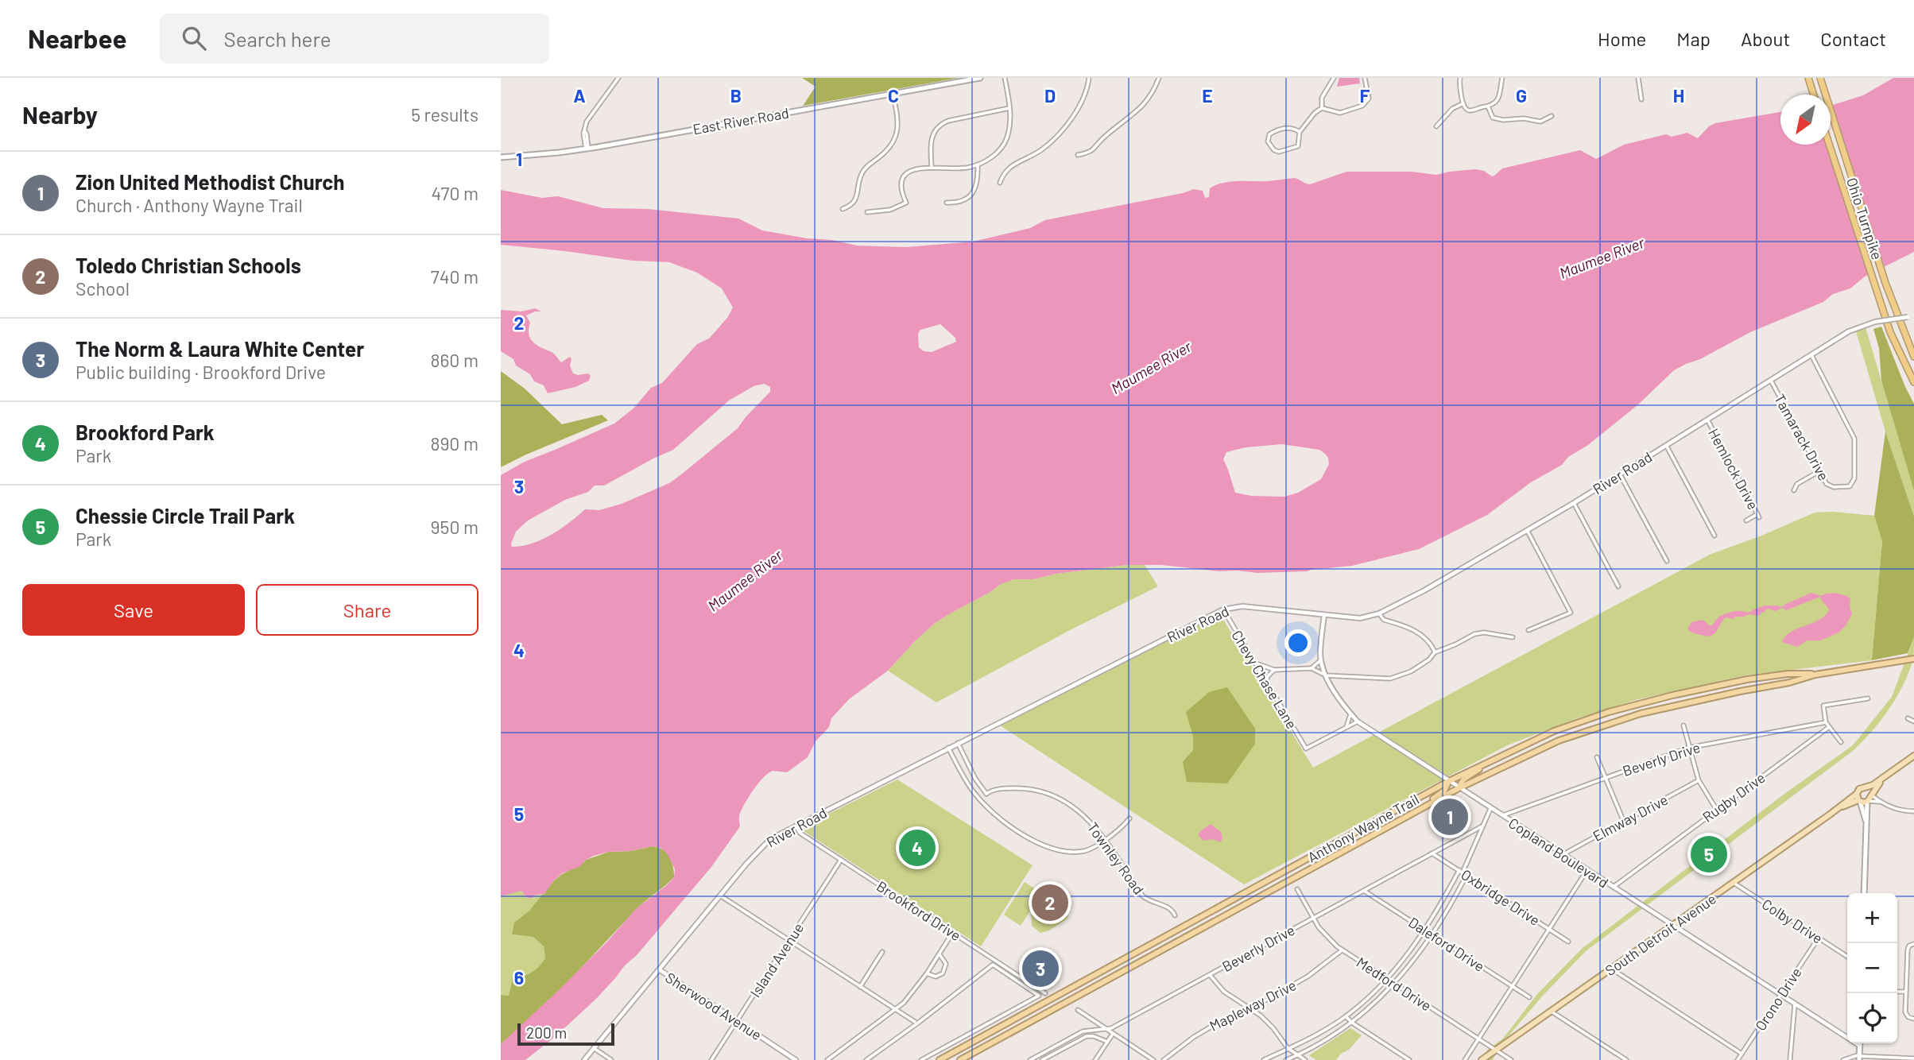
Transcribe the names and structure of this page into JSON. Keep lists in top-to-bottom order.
{
  "streets": {
    "highway": ["Ohio Turnpike", "Anthony Wayne Trail"],
    "main road": ["East River Road", "South Detroit Avenue"],
    "street": [
      "Tamarack Drive",
      "Hemlock Drive",
      "River Road",
      "Chevy Chase Lane",
      "Beverly Drive",
      "Rugby Drive",
      "Elmway Drive",
      "Copland Boulevard",
      "Townley Road",
      "Oxbridge Drive",
      "Brookford Drive",
      "Colby Drive",
      "Daleford Drive",
      "Island Avenue",
      "Medford Drive",
      "Orono Drive",
      "Mapleway Drive",
      "Sherwood Avenue"
    ]
  },
  "crossings": [
    ["Tamarack Drive", "River Road"],
    ["Hemlock Drive", "River Road"],
    ["River Road", "Chevy Chase Lane"],
    ["River Road", "Copland Boulevard"],
    ["River Road", "Brookford Drive"],
    ["River Road", "Sherwood Avenue"],
    ["Beverly Drive", "Copland Boulevard"],
    ["Beverly Drive", "Oxbridge Drive"],
    ["Beverly Drive", "Daleford Drive"],
    ["Beverly Drive", "Medford Drive"],
    ["Rugby Drive", "Copland Boulevard"],
    ["Elmway Drive", "Copland Boulevard"],
    ["Anthony Wayne Trail", "Copland Boulevard"],
    ["Copland Boulevard", "South Detroit Avenue"],
    ["Copland Boulevard", "Orono Drive"],
    ["Brookford Drive", "Island Avenue"],
    ["Colby Drive", "South Detroit Avenue"],
    ["Colby Drive", "Orono Drive"],
    ["South Detroit Avenue", "Medford Drive"],
    ["Island Avenue", "Sherwood Avenue"],
    ["Medford Drive", "Mapleway Drive"]
  ],
  "water": ["Maumee River"],
  "scale_bar": "200 m",
  "north": "bottom left",
  "page": {
    "header": "Nearbee",
    "search": "Search here",
    "nav": [
      "Home",
      "Map",
      "About",
      "Contact"
    ],
    "heading": ["Nearby", "5 results"],
    "list": [
      {
        "mark": "1",
        "name": "Zion United Methodist Church",
        "note": "Church · Anthony Wayne Trail",
        "value": "470 m"
      },
      {
        "mark": "2",
        "name": "Toledo Christian Schools",
        "note": "School",
        "value": "740 m"
      },
      {
        "mark": "3",
        "name": "The Norm & Laura White Center",
        "note": "Public building · Brookford Drive",
        "value": "860 m"
      },
      {
        "mark": "4",
        "name": "Brookford Park",
        "note": "Park",
        "value": "890 m"
      },
      {
        "mark": "5",
        "name": "Chessie Circle Trail Park",
        "note": "Park",
        "value": "950 m"
      }
    ],
    "buttons": ["Save", "Share"],
    "pins": [
      "1",
      "4",
      "5",
      "2",
      "3"
    ],
    "map_buttons": ["+", "−"],
    "scale": "200 m"
  },
  "grid": {
    "columns": [
      "A",
      "B",
      "C",
      "D",
      "E",
      "F",
      "G",
      "H"
    ],
    "rows": [
      "1",
      "2",
      "3",
      "4",
      "5",
      "6"
    ]
  }
}
